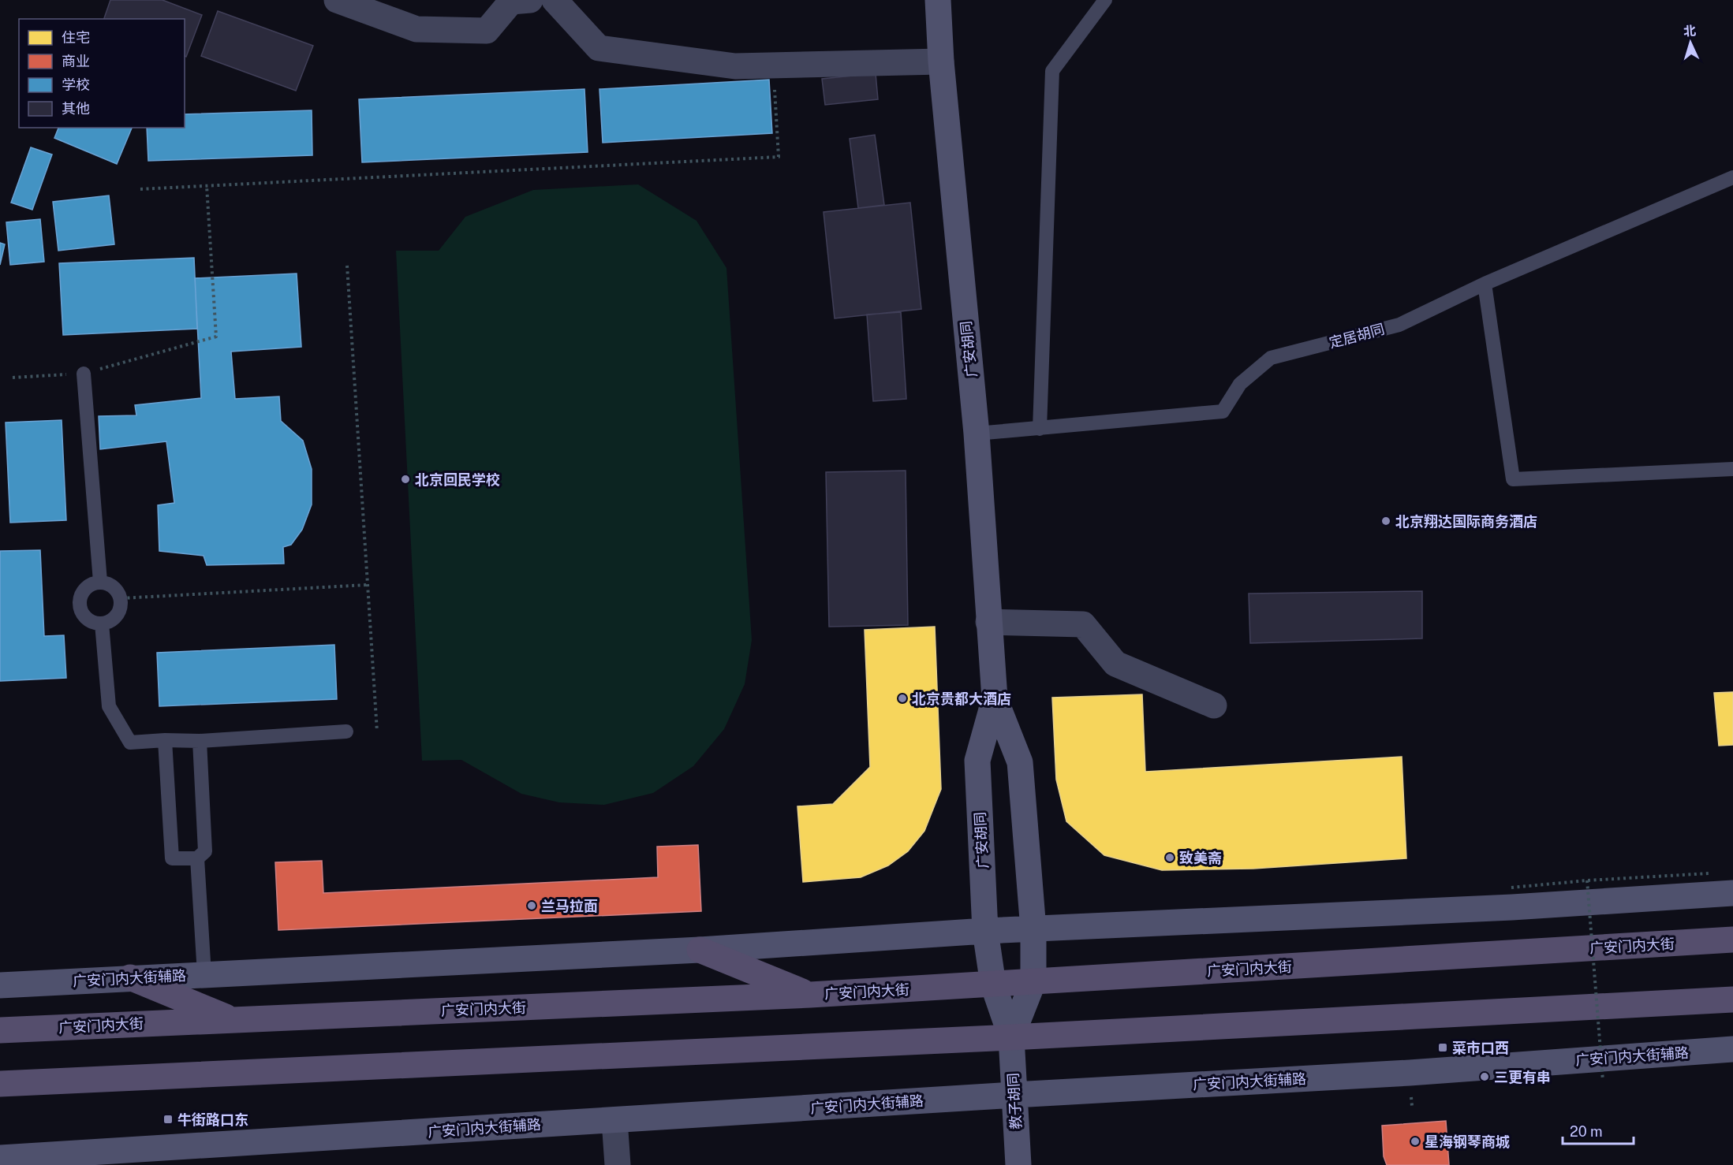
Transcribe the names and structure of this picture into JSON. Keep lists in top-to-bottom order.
{
  "streets": {
    "main road": ["广安门内大街"],
    "street": ["广安胡同", "广安门内大街辅路", "教子胡同"],
    "lane": ["定居胡同"]
  },
  "crossings": [
    ["定居胡同", "广安胡同"],
    ["广安胡同", "广安门内大街"],
    ["广安胡同", "广安门内大街辅路"],
    ["广安胡同", "教子胡同"],
    ["广安门内大街辅路", "教子胡同"]
  ],
  "places": {
    "other": [
      "北京回民学校",
      "北京翔达国际商务酒店",
      "北京贵都大酒店",
      "致美斋",
      "兰马拉面",
      "三更有串",
      "星海钢琴商城"
    ],
    "transit": ["菜市口西", "牛街路口东"]
  },
  "legend": [
    "住宅",
    "商业",
    "学校",
    "其他"
  ],
  "scale_bar": "20 m",
  "north": "top"
}
